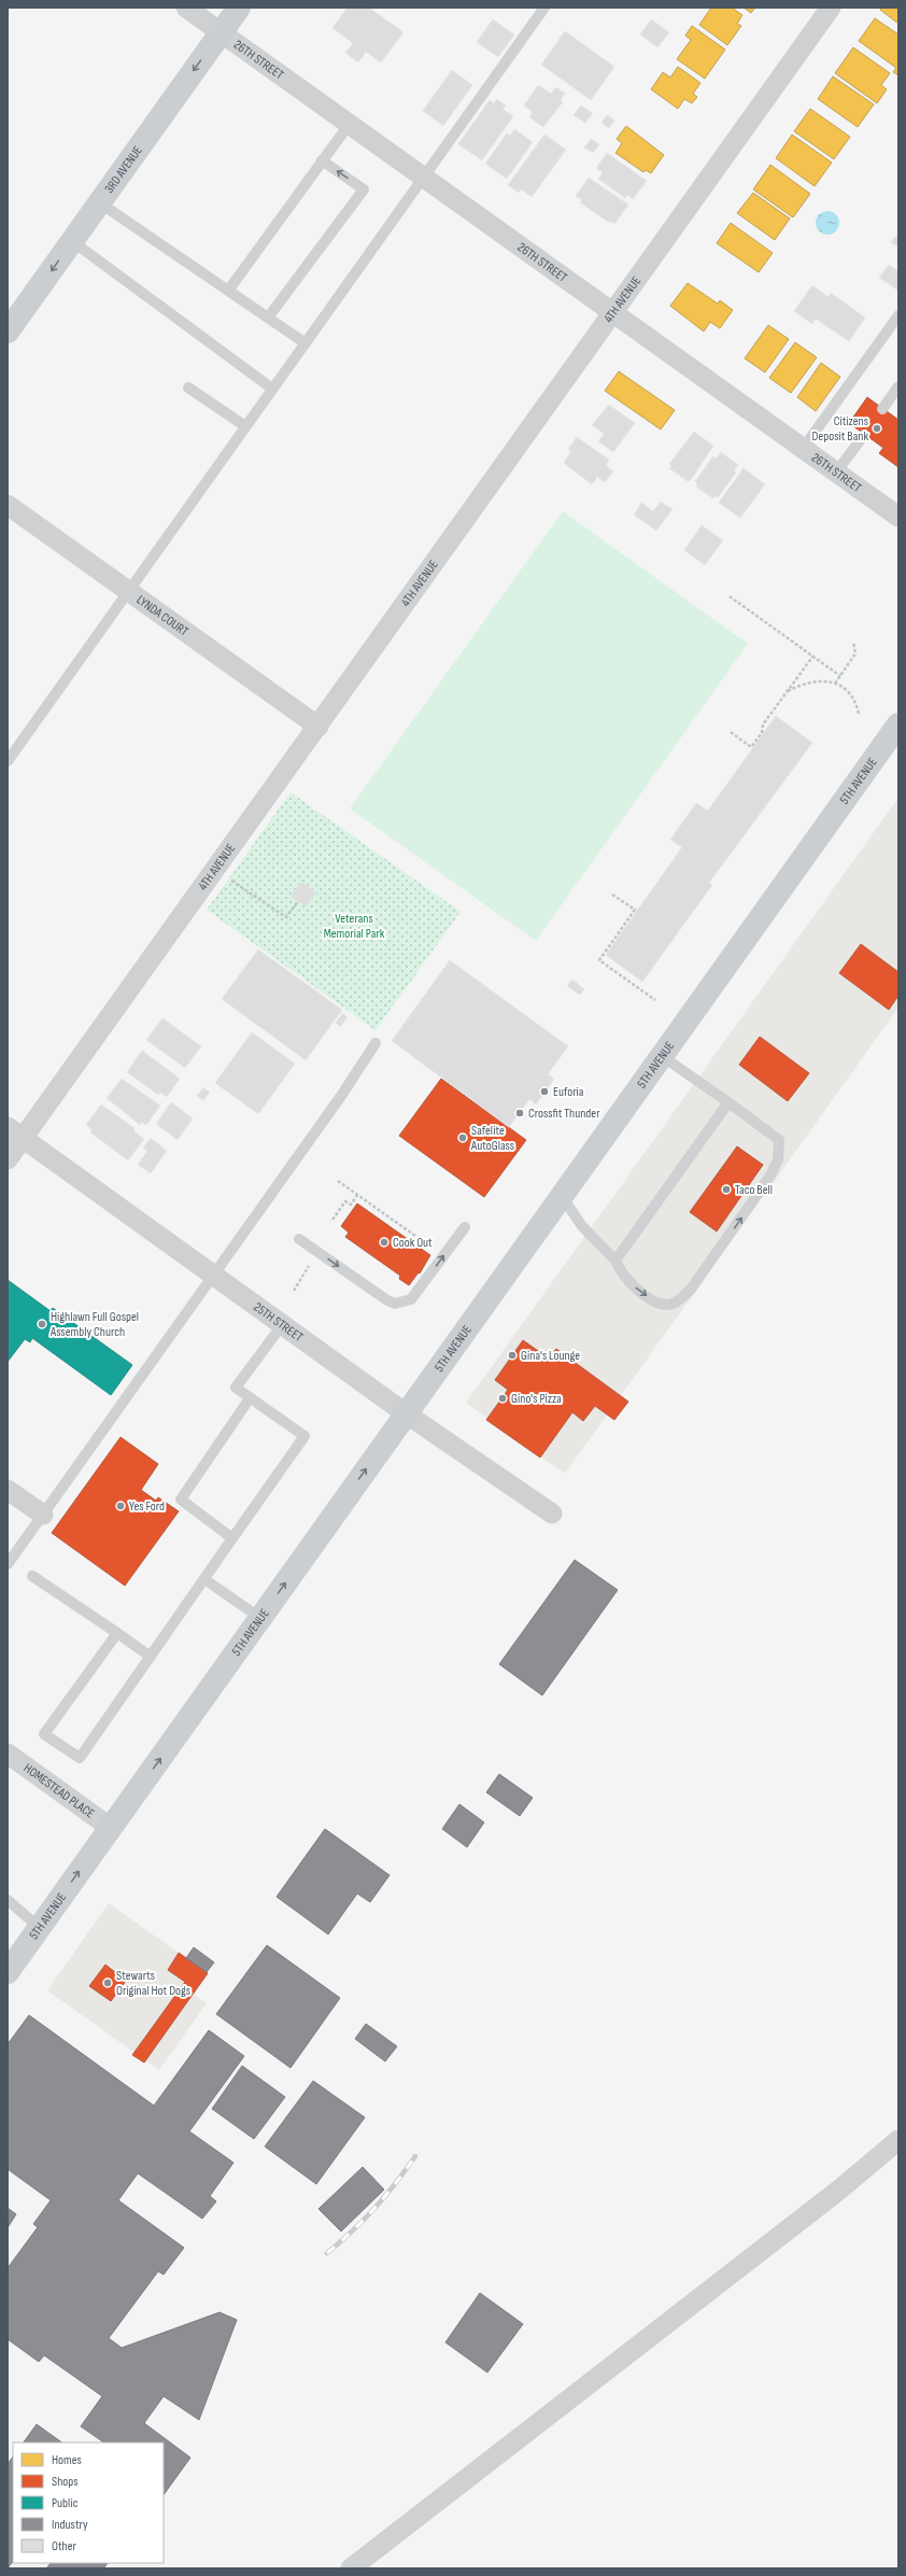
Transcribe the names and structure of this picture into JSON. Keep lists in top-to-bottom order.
{
  "streets": {
    "main road": ["3RD AVENUE", "5TH AVENUE"],
    "street": [
      "26TH STREET",
      "4TH AVENUE",
      "LYNDA COURT",
      "25TH STREET",
      "HOMESTEAD PLACE"
    ]
  },
  "crossings": [
    ["26TH STREET", "3RD AVENUE"],
    ["26TH STREET", "4TH AVENUE"],
    ["4TH AVENUE", "LYNDA COURT"],
    ["4TH AVENUE", "25TH STREET"],
    ["5TH AVENUE", "25TH STREET"],
    ["5TH AVENUE", "HOMESTEAD PLACE"]
  ],
  "one_way": ["3RD AVENUE", "5TH AVENUE"],
  "parks": ["Veterans Memorial Park"],
  "places": [
    "Citizens Deposit Bank",
    "Euforia",
    "Crossfit Thunder",
    "Safelite AutoGlass",
    "Taco Bell",
    "Cook Out",
    "Highlawn Full Gospel Assembly Church",
    "Gina's Lounge",
    "Gino's Pizza",
    "Yes Ford",
    "Stewarts Original Hot Dogs"
  ],
  "legend": [
    "Homes",
    "Shops",
    "Public",
    "Industry",
    "Other"
  ]
}
